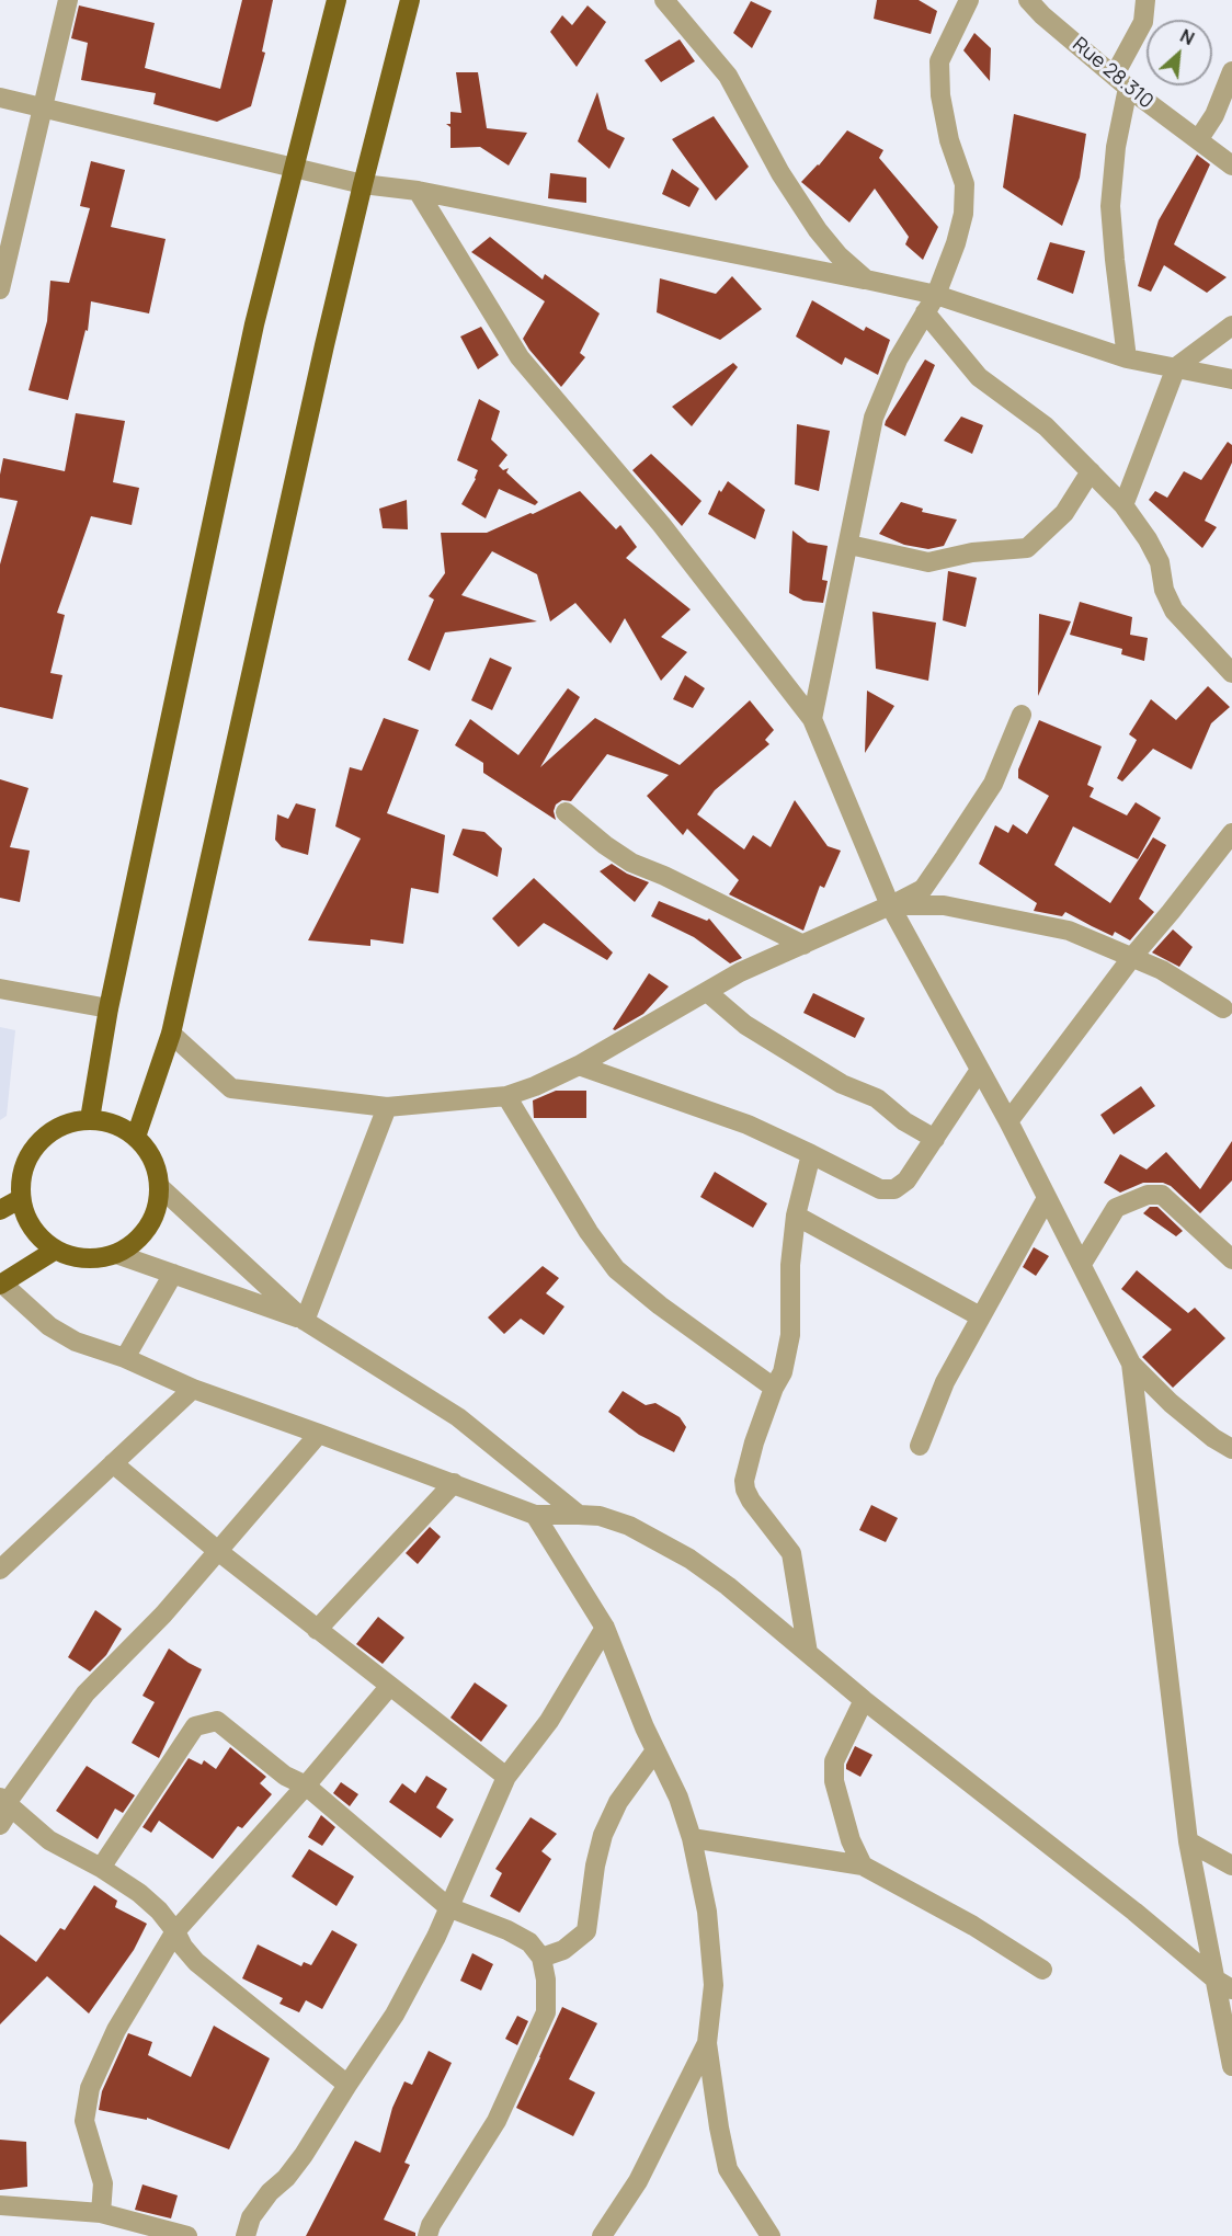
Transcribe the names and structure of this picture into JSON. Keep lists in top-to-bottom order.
{
  "streets": {
    "street": ["Rue 28.310"]
  },
  "north": "top right"
}
